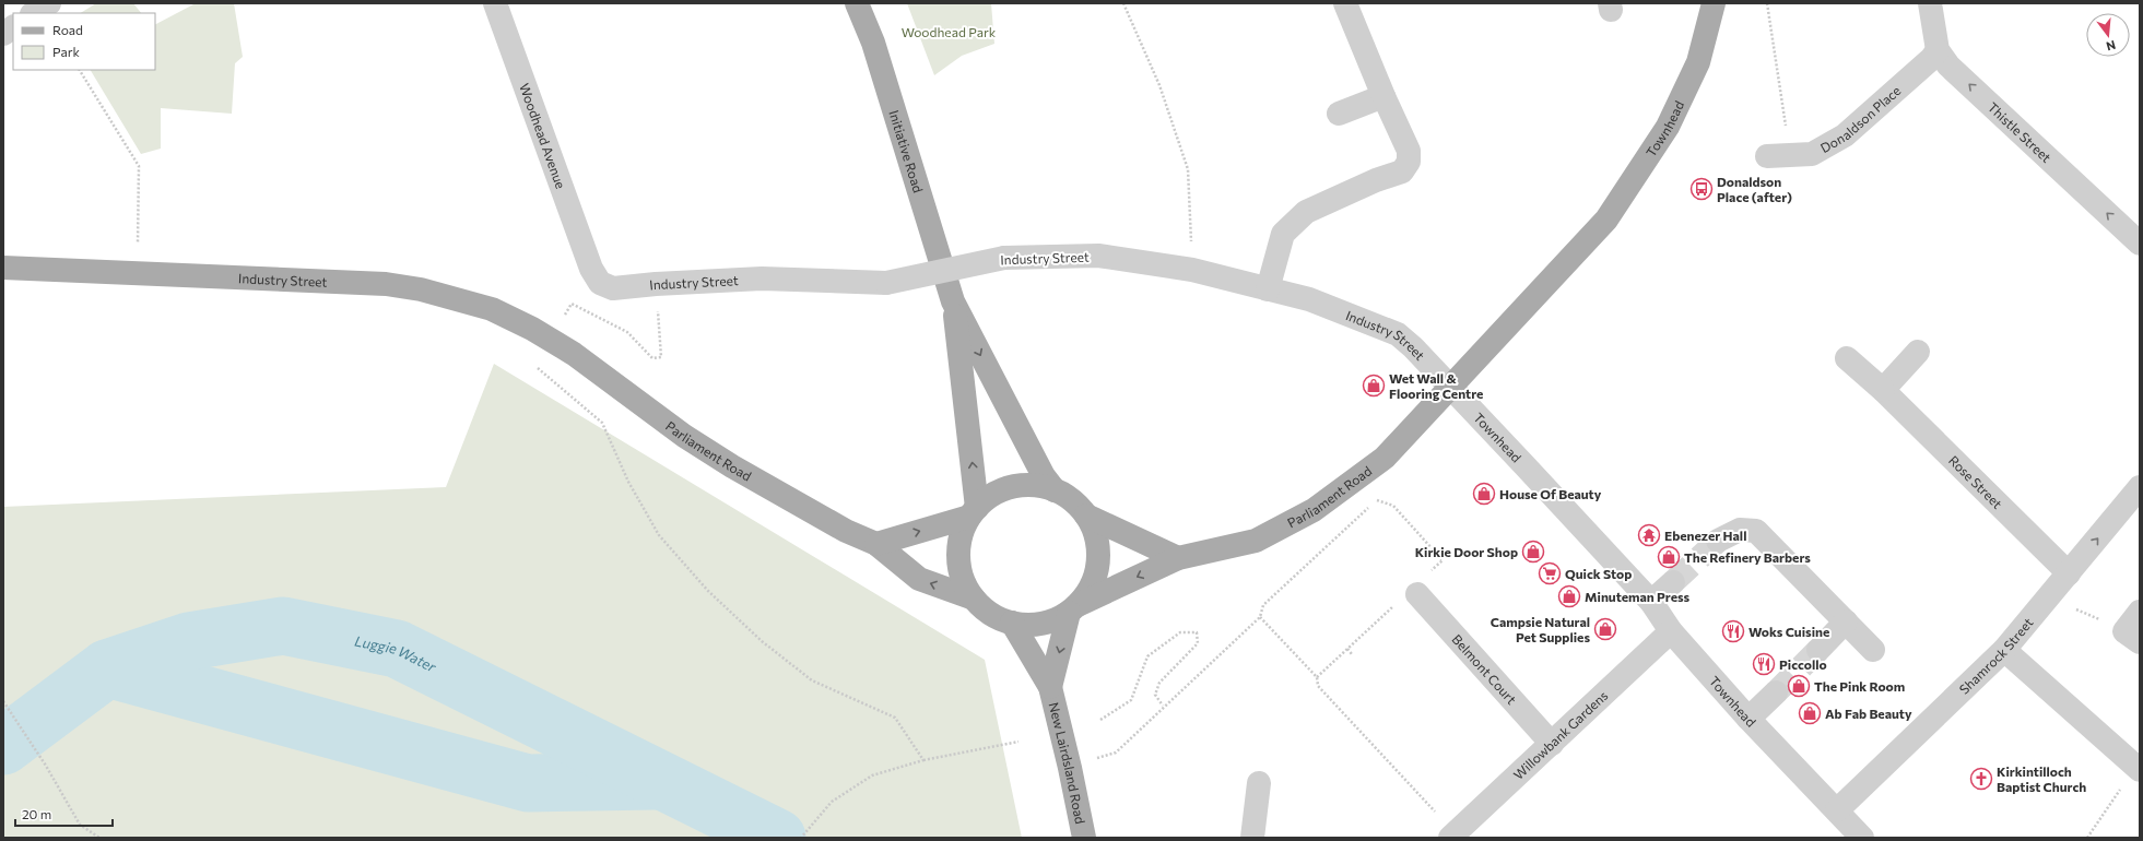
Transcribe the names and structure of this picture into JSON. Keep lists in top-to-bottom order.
{
  "streets": {
    "main road": [
      "Townhead",
      "Initiative Road",
      "Industry Street",
      "Parliament Road",
      "New Lairdsland Road"
    ],
    "street": [
      "Donaldson Place",
      "Thistle Street",
      "Woodhead Avenue",
      "Rose Street",
      "Shamrock Street",
      "Belmont Court",
      "Willowbank Gardens"
    ]
  },
  "crossings": [
    ["Donaldson Place", "Thistle Street"],
    ["Townhead", "Industry Street"],
    ["Townhead", "Parliament Road"],
    ["Townhead", "Shamrock Street"],
    ["Townhead", "Willowbank Gardens"],
    ["Woodhead Avenue", "Industry Street"],
    ["Industry Street", "Parliament Road"],
    ["Parliament Road", "New Lairdsland Road"],
    ["Rose Street", "Shamrock Street"],
    ["Belmont Court", "Willowbank Gardens"]
  ],
  "one_way": ["Thistle Street"],
  "water": ["Luggie Water"],
  "parks": ["Woodhead Park"],
  "places": {
    "bus stop": ["Donaldson Place (after)"],
    "shop": [
      "Wet Wall & Flooring Centre",
      "House Of Beauty",
      "Kirkie Door Shop",
      "The Refinery Barbers",
      "Minuteman Press",
      "Campsie Natural Pet Supplies",
      "The Pink Room",
      "Ab Fab Beauty"
    ],
    "temple": ["Ebenezer Hall"],
    "supermarket": ["Quick Stop"],
    "restaurant": ["Woks Cuisine", "Piccollo"],
    "church": ["Kirkintilloch Baptist Church"]
  },
  "legend": ["Road", "Park"],
  "scale_bar": "20 m",
  "north": "bottom"
}
